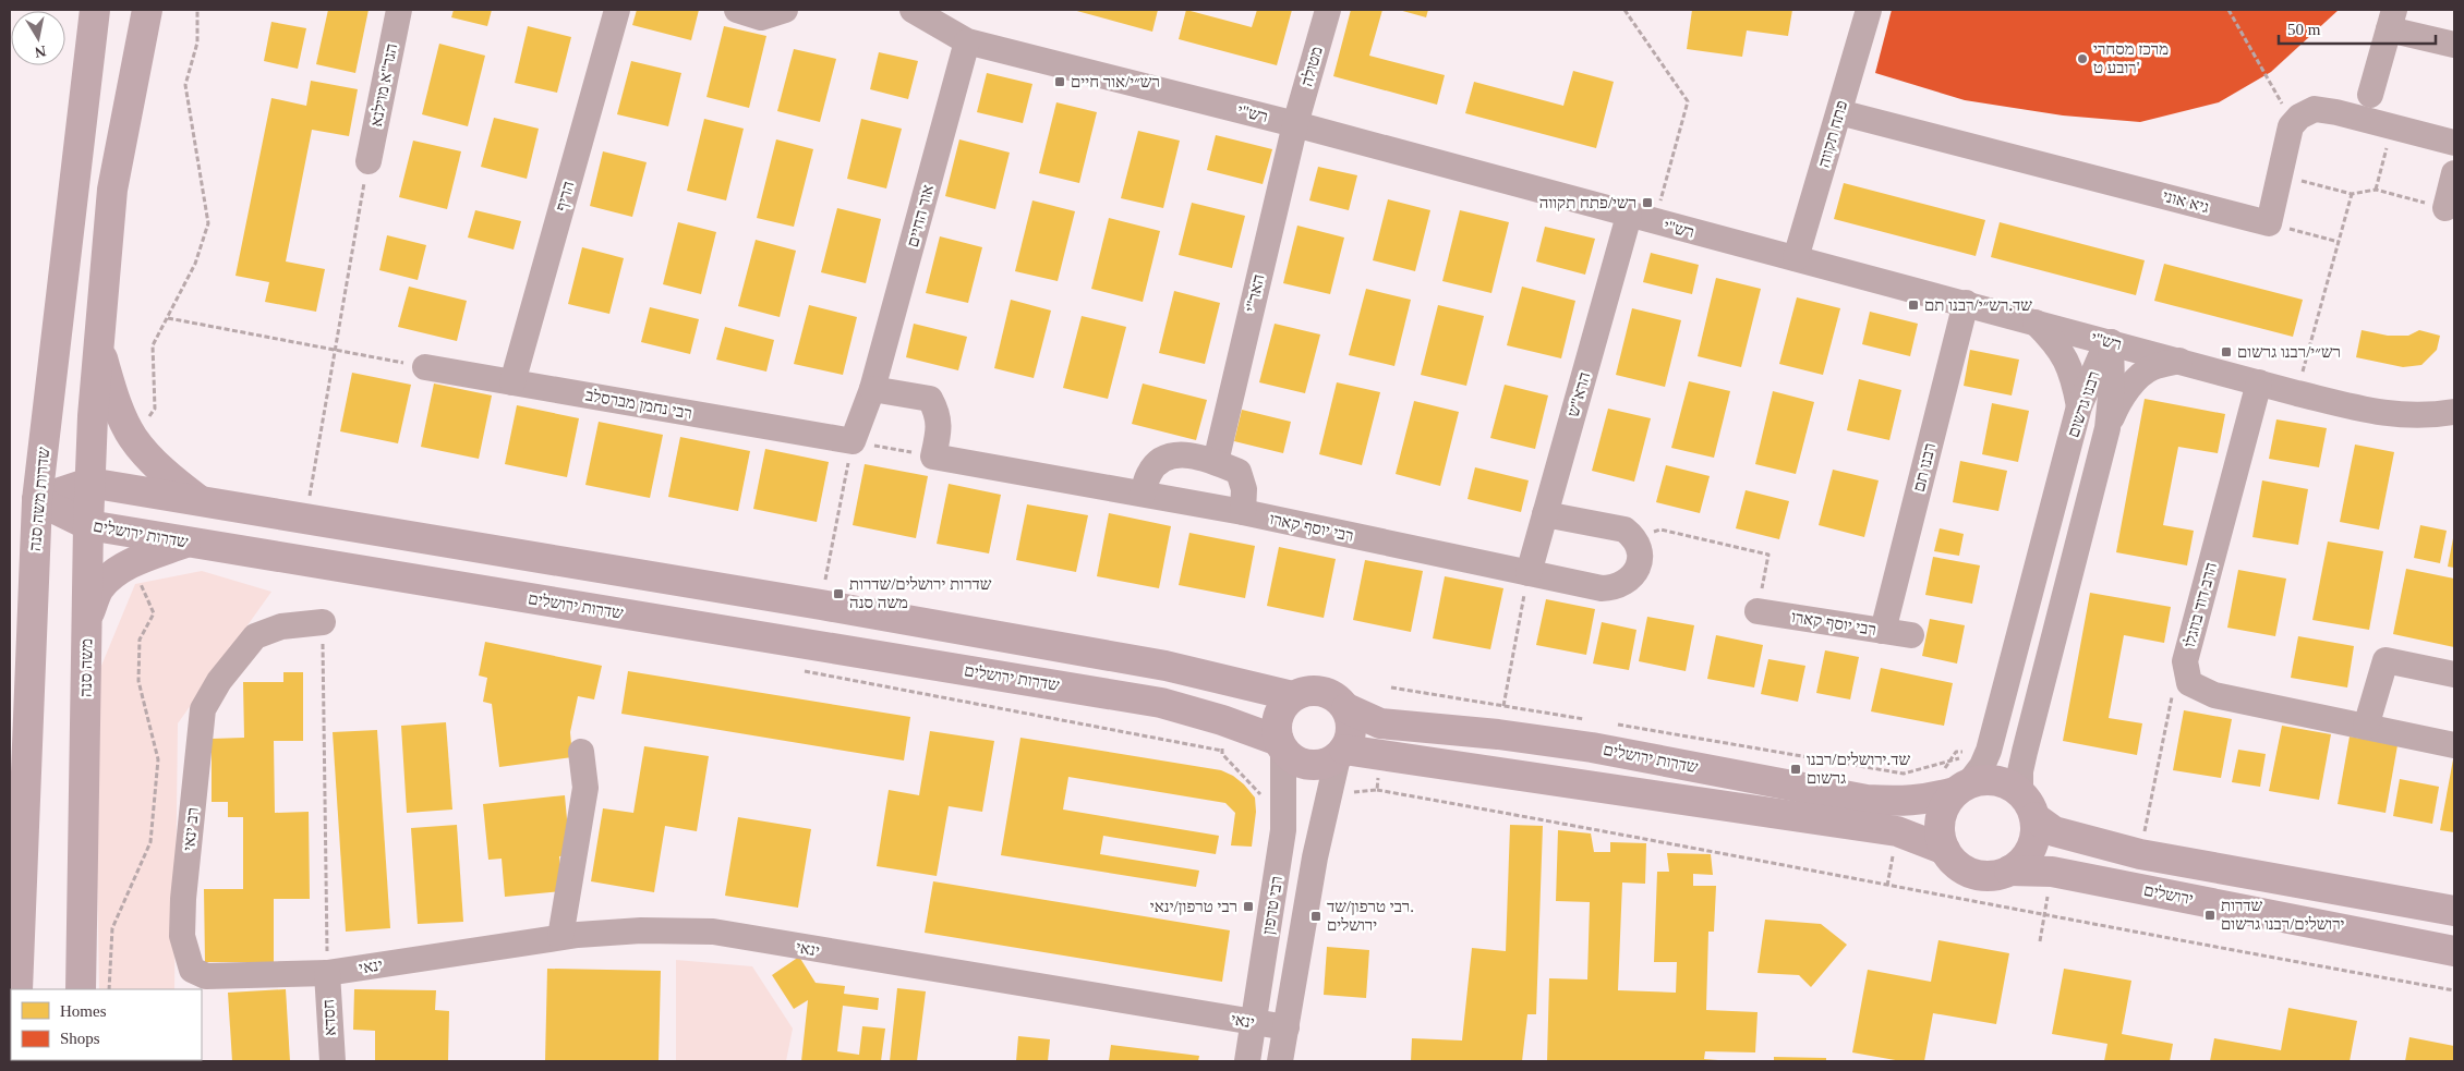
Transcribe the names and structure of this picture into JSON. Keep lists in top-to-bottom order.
{
  "streets": {
    "main road": [
      "שדרות משה סנה",
      "שדרות ירושלים",
      "משה סנה",
      "ירושלים"
    ],
    "street": [
      "מטולה",
      "הגר\"א מוילנא",
      "רש\"י",
      "פתח תקווה",
      "הריף",
      "גיא אוני",
      "אור החיים",
      "האר\"י",
      "הרא\"ש",
      "רבי נחמן מברסלב",
      "רבנו גרשום",
      "רבנו תם",
      "רבי יוסף קארו",
      "הרב דוד בוזגלו",
      "רב ינאי",
      "רבי טרפון",
      "ינאי",
      "חסדא"
    ]
  },
  "crossings": [
    ["מטולה", "רש\"י"],
    ["מטולה", "האר\"י"],
    ["רש\"י", "פתח תקווה"],
    ["רש\"י", "אור החיים"],
    ["רש\"י", "האר\"י"],
    ["רש\"י", "הרא\"ש"],
    ["רש\"י", "רבנו גרשום"],
    ["רש\"י", "רבנו תם"],
    ["רש\"י", "הרב דוד בוזגלו"],
    ["פתח תקווה", "גיא אוני"],
    ["הריף", "רבי נחמן מברסלב"],
    ["אור החיים", "רבי נחמן מברסלב"],
    ["הרא\"ש", "רבי יוסף קארו"],
    ["רבנו גרשום", "שדרות ירושלים"],
    ["רבנו גרשום", "ירושלים"],
    ["רבנו תם", "רבי יוסף קארו"],
    ["שדרות משה סנה", "שדרות ירושלים"],
    ["שדרות ירושלים", "משה סנה"],
    ["שדרות ירושלים", "ירושלים"],
    ["שדרות ירושלים", "רבי טרפון"],
    ["רב ינאי", "ינאי"],
    ["רב ינאי", "חסדא"],
    ["רבי טרפון", "ינאי"],
    ["ינאי", "חסדא"]
  ],
  "places": {
    "other": ["מרכז מסחרי רובע ט'"],
    "transit": [
      "רש״י/אור חיים",
      "רשי/פתח תקווה",
      "שד.רש״י/רבנו תם",
      "רש״י/רבנו גרשום",
      "שדרות ירושלים/שדרות משה סנה",
      "שד.ירושלים/רבנו גרשום",
      "רבי טרפון/ינאי",
      "שדרות ירושלים/רבנו גרשום",
      "רבי טרפון/שד. ירושלים"
    ]
  },
  "legend": ["Homes", "Shops"],
  "scale_bar": "50 m",
  "north": "bottom"
}
